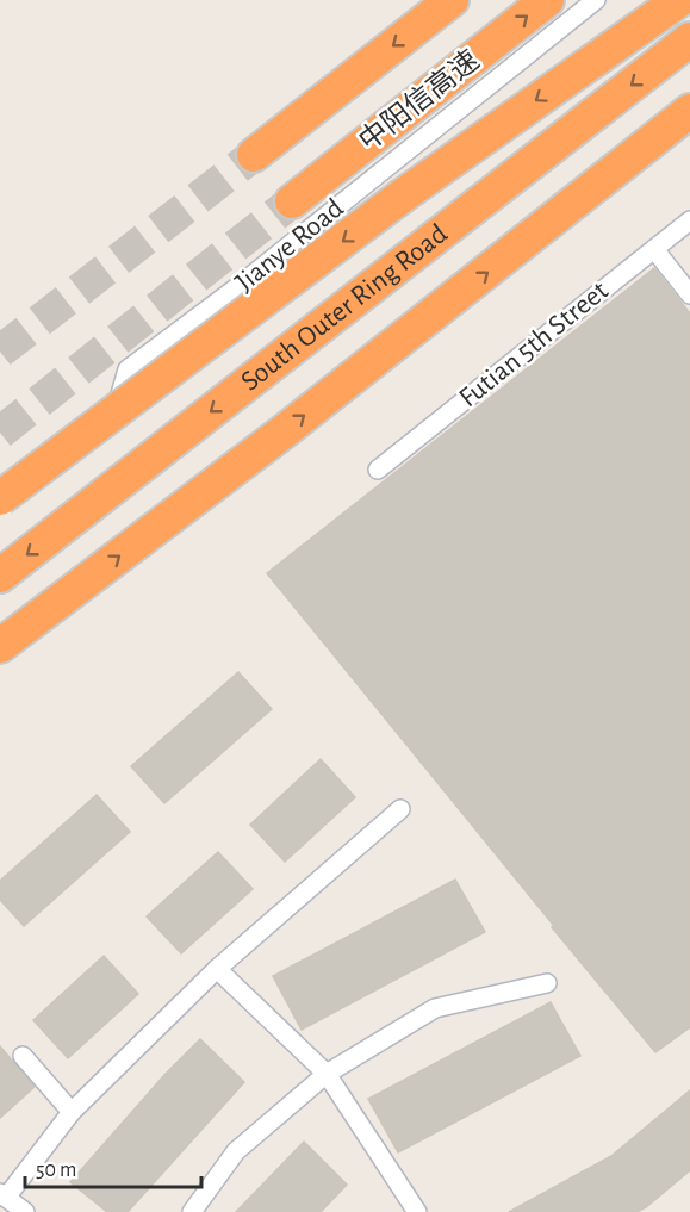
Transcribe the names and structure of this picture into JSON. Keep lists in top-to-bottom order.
{
  "streets": {
    "highway": ["中阳信高速", "South Outer Ring Road"],
    "street": ["Jianye Road", "Futian 5th Street"]
  },
  "scale_bar": "50 m"
}
